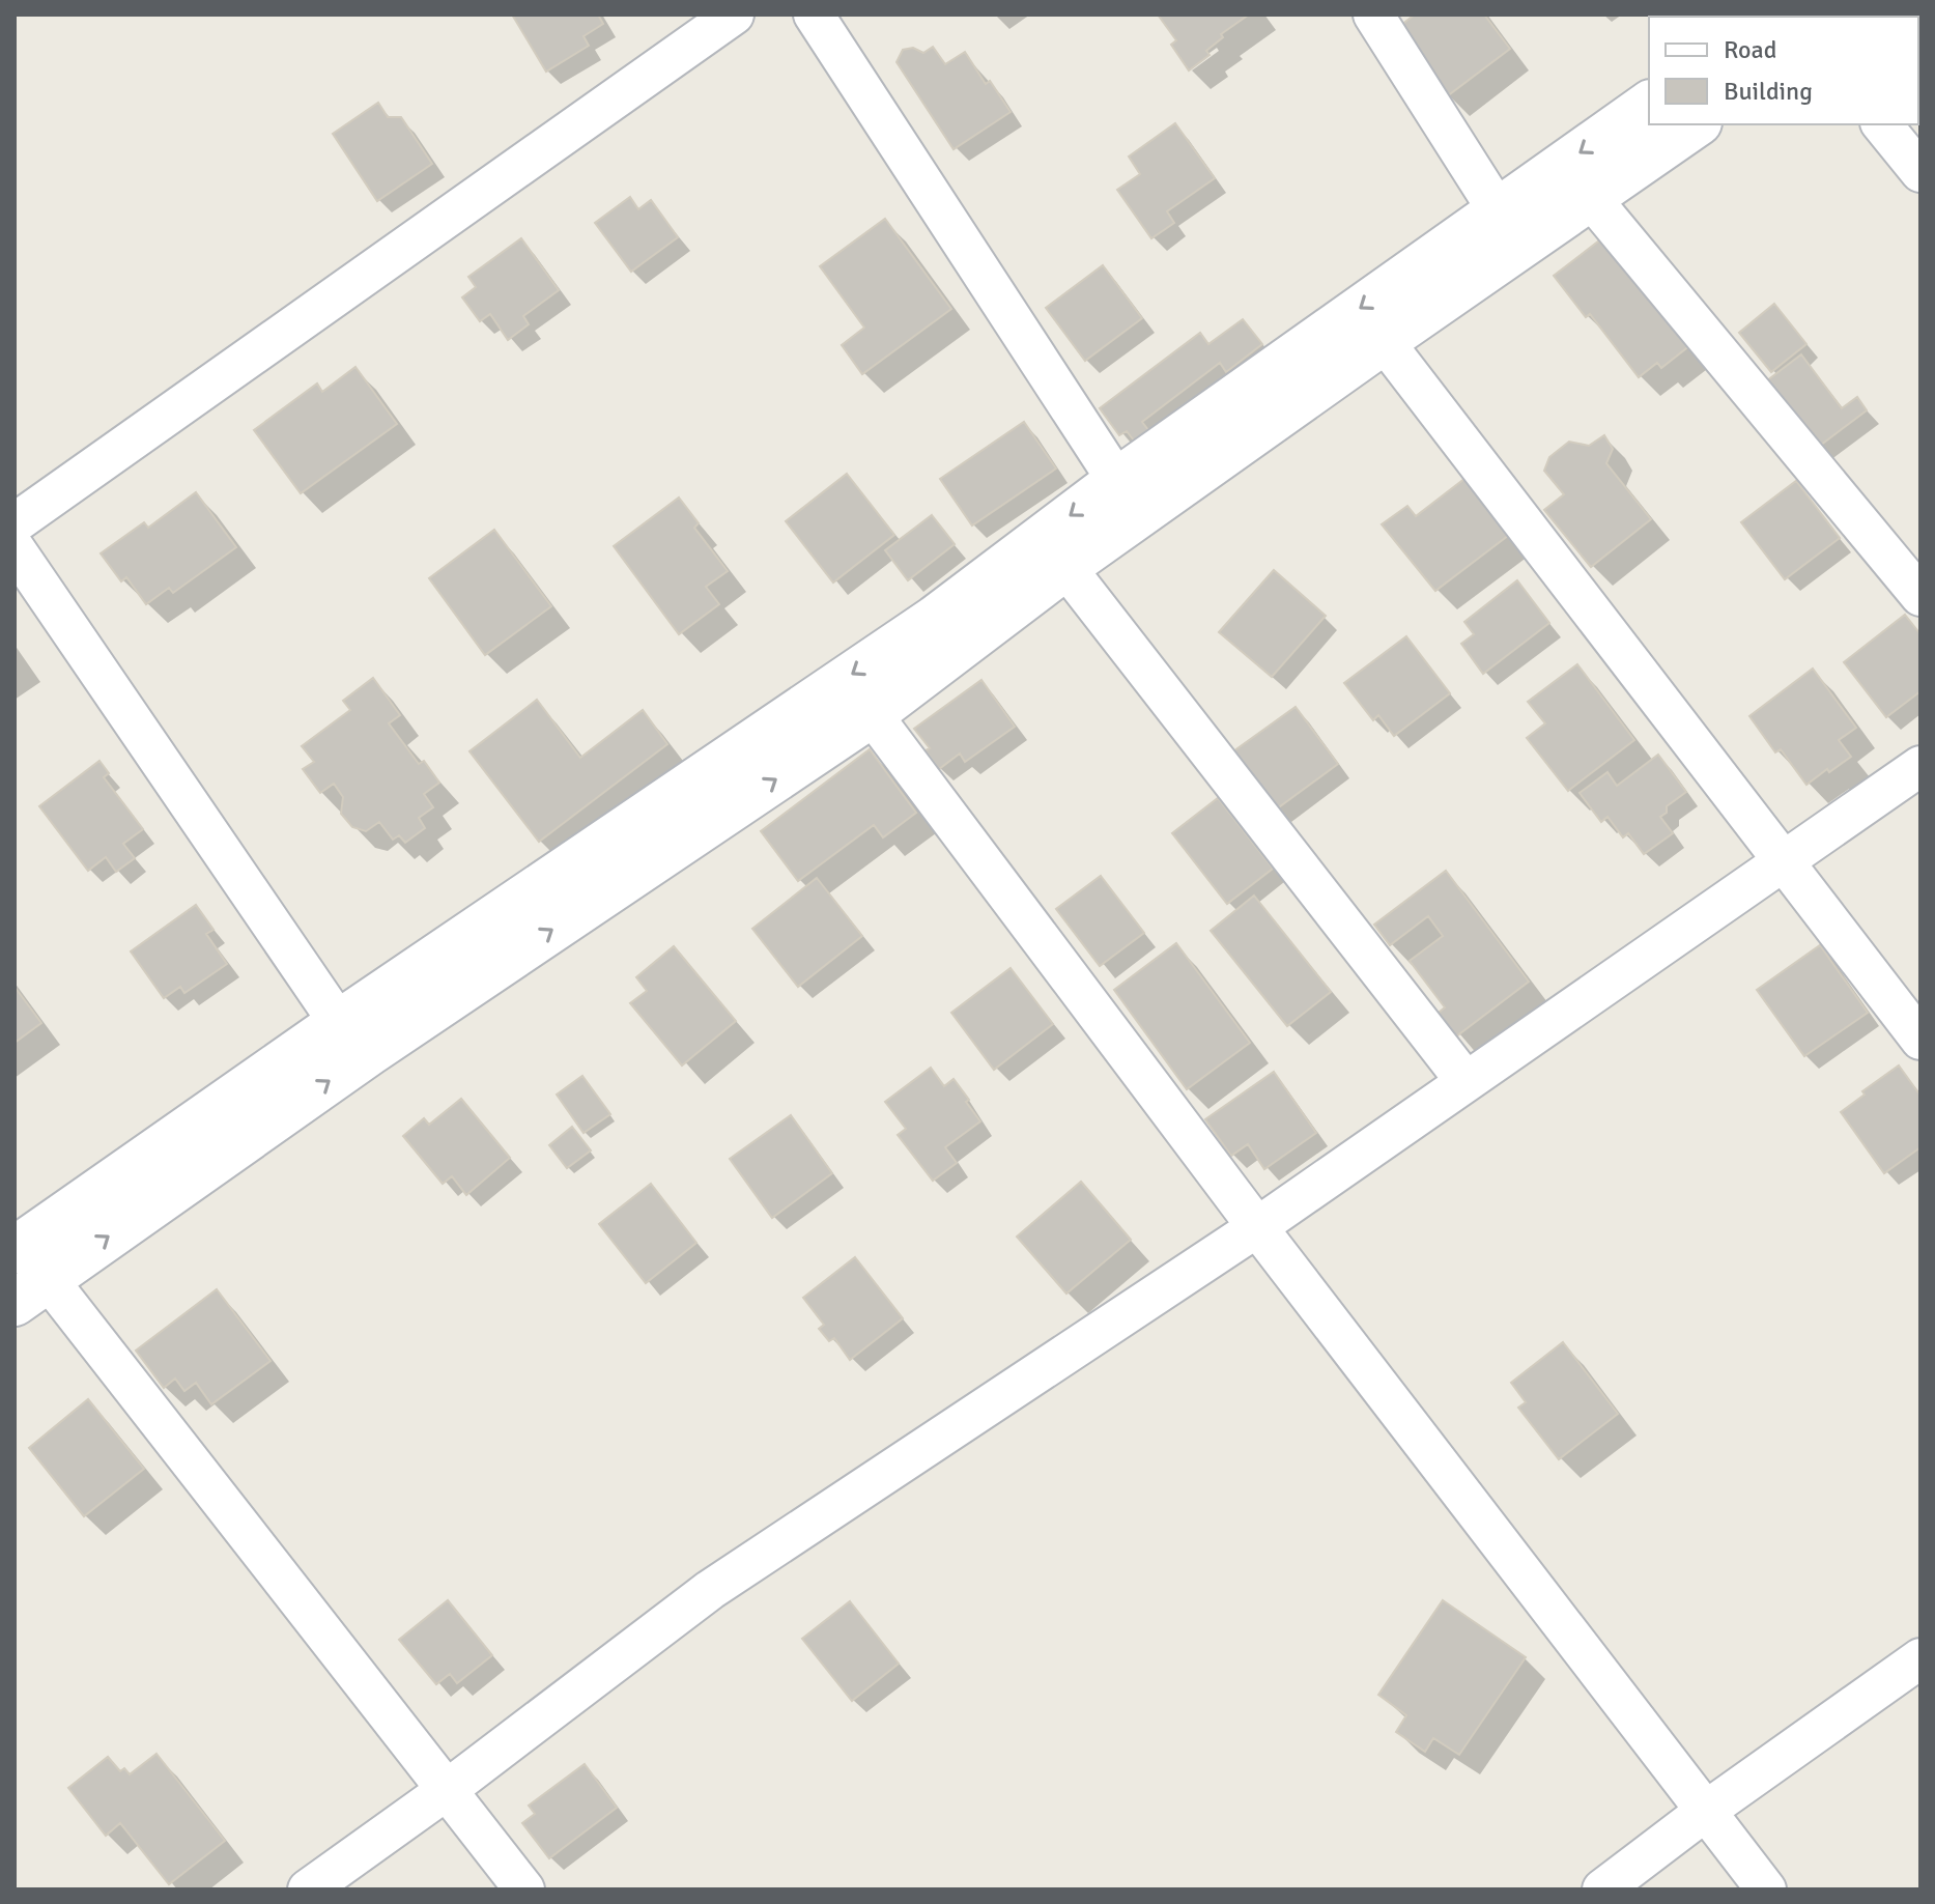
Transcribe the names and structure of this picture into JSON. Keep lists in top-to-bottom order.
{
  "legend": ["Road", "Building"]
}
